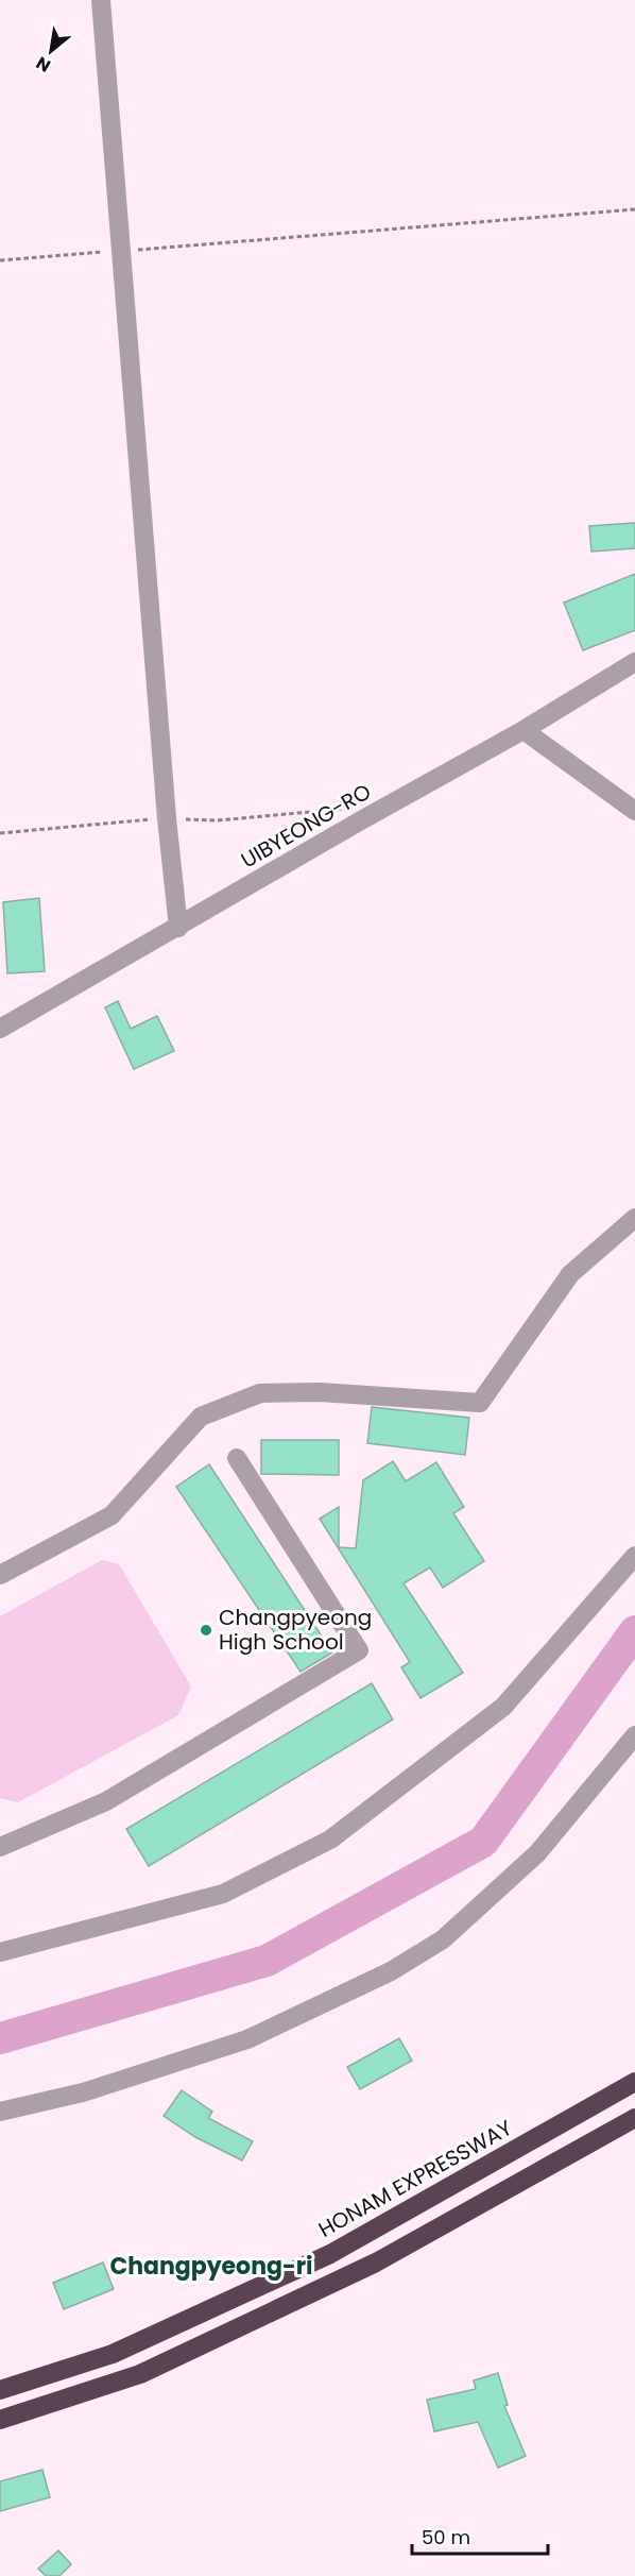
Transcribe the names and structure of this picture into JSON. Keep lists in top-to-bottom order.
{
  "streets": {
    "highway": ["HONAM EXPRESSWAY"],
    "street": ["UIBYEONG-RO"]
  },
  "districts": ["Changpyeong-ri"],
  "places": ["Changpyeong High School"],
  "scale_bar": "50 m",
  "north": "bottom left"
}
